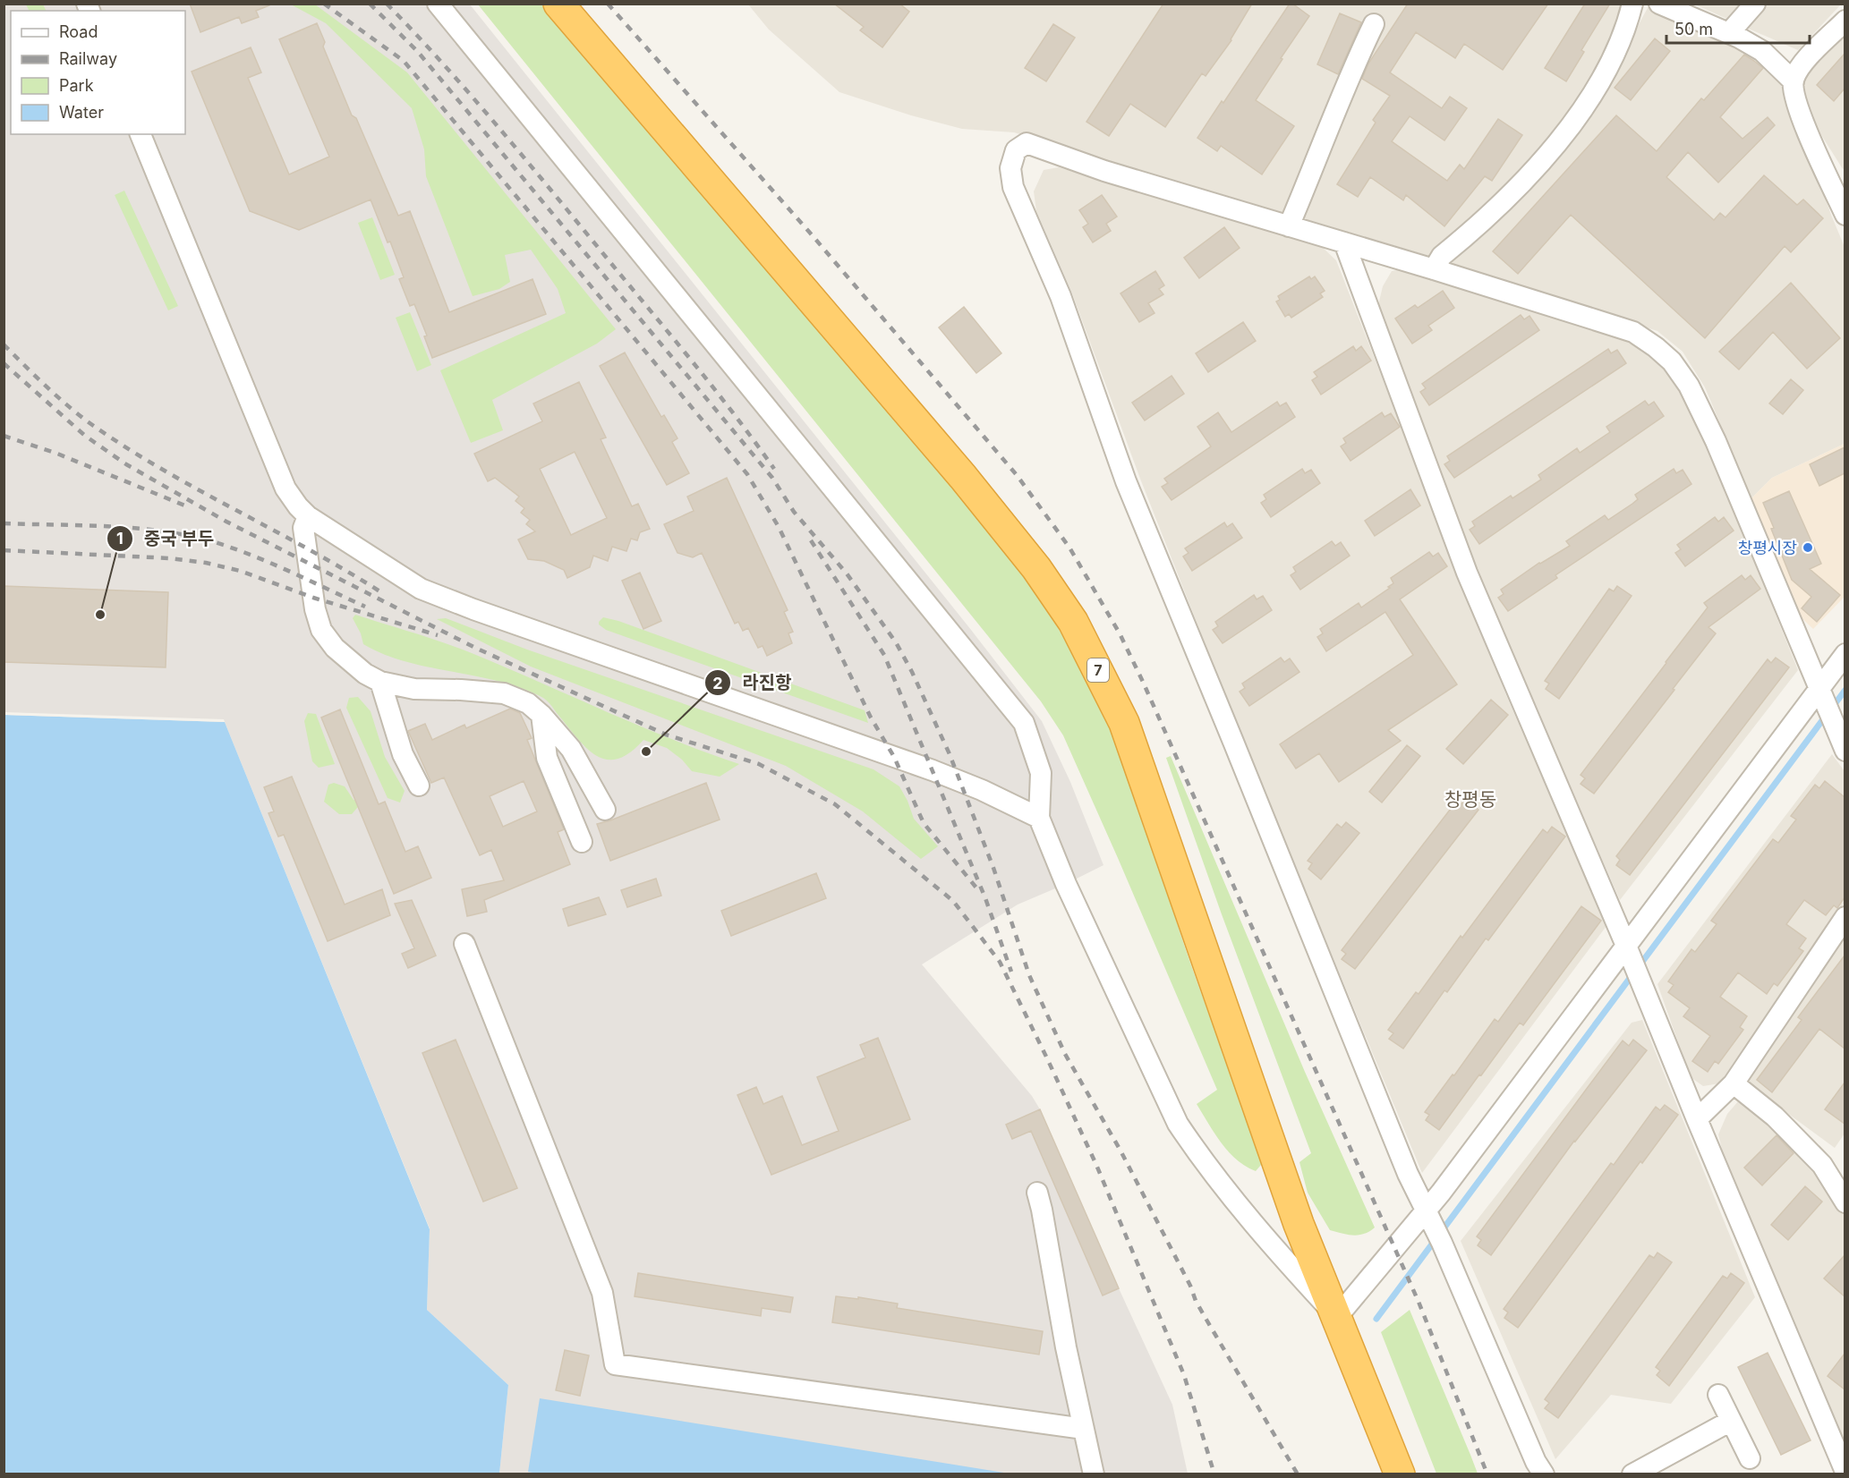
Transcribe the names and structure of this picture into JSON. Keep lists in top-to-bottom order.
{
  "streets": {
    "highway": ["7"]
  },
  "districts": ["창평동"],
  "places": ["창평시장", "중국 부두", "라진항"],
  "legend": [
    "Road",
    "Railway",
    "Park",
    "Water"
  ],
  "scale_bar": "50 m"
}
